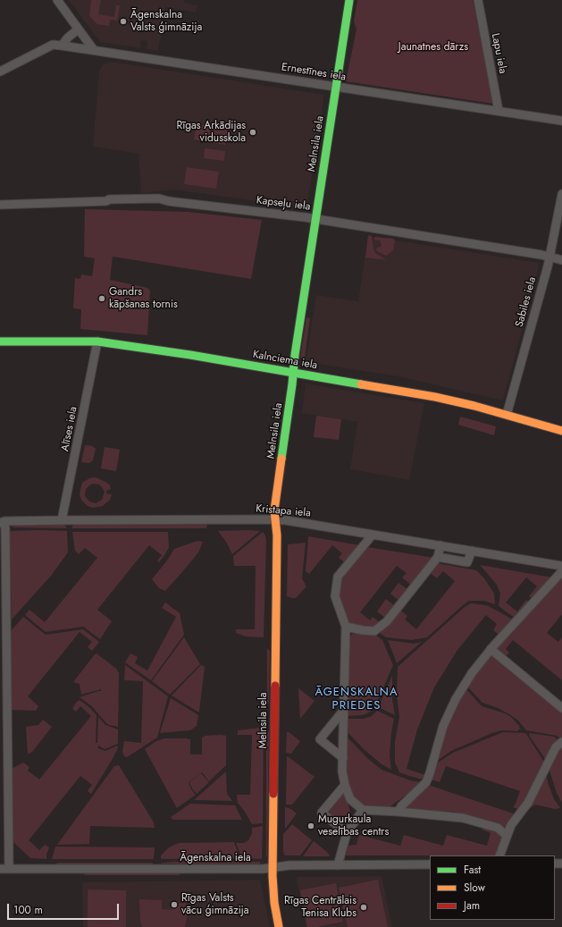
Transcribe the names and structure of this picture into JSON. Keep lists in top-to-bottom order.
{
  "streets": {
    "street": [
      "Lapu iela",
      "Ernestīnes iela",
      "Melnsila iela",
      "Kapseļu iela",
      "Sabiles iela",
      "Kalnciema iela",
      "Alīses iela",
      "Kristapa iela",
      "Āgenskalna iela"
    ]
  },
  "crossings": [
    ["Lapu iela", "Ernestīnes iela"],
    ["Ernestīnes iela", "Melnsila iela"],
    ["Melnsila iela", "Kapseļu iela"],
    ["Melnsila iela", "Kalnciema iela"],
    ["Melnsila iela", "Kristapa iela"],
    ["Melnsila iela", "Āgenskalna iela"],
    ["Kapseļu iela", "Sabiles iela"],
    ["Sabiles iela", "Kalnciema iela"],
    ["Kalnciema iela", "Alīses iela"],
    ["Alīses iela", "Kristapa iela"]
  ],
  "districts": ["ĀGENSKALNA PRIEDES"],
  "parks": ["Jaunatnes dārzs"],
  "places": [
    "Āgenskalna Valsts ģimnāzija",
    "Rīgas Arkādijas vidusskola",
    "Gandrs kāpšanas tornis",
    "Mugurkaula veselības centrs",
    "Rīgas Valsts vācu ģimnāzija",
    "Rīgas Centrālais Tenisa Klubs"
  ],
  "legend": ["Fast", "Slow", "Jam"],
  "scale_bar": "100 m"
}
